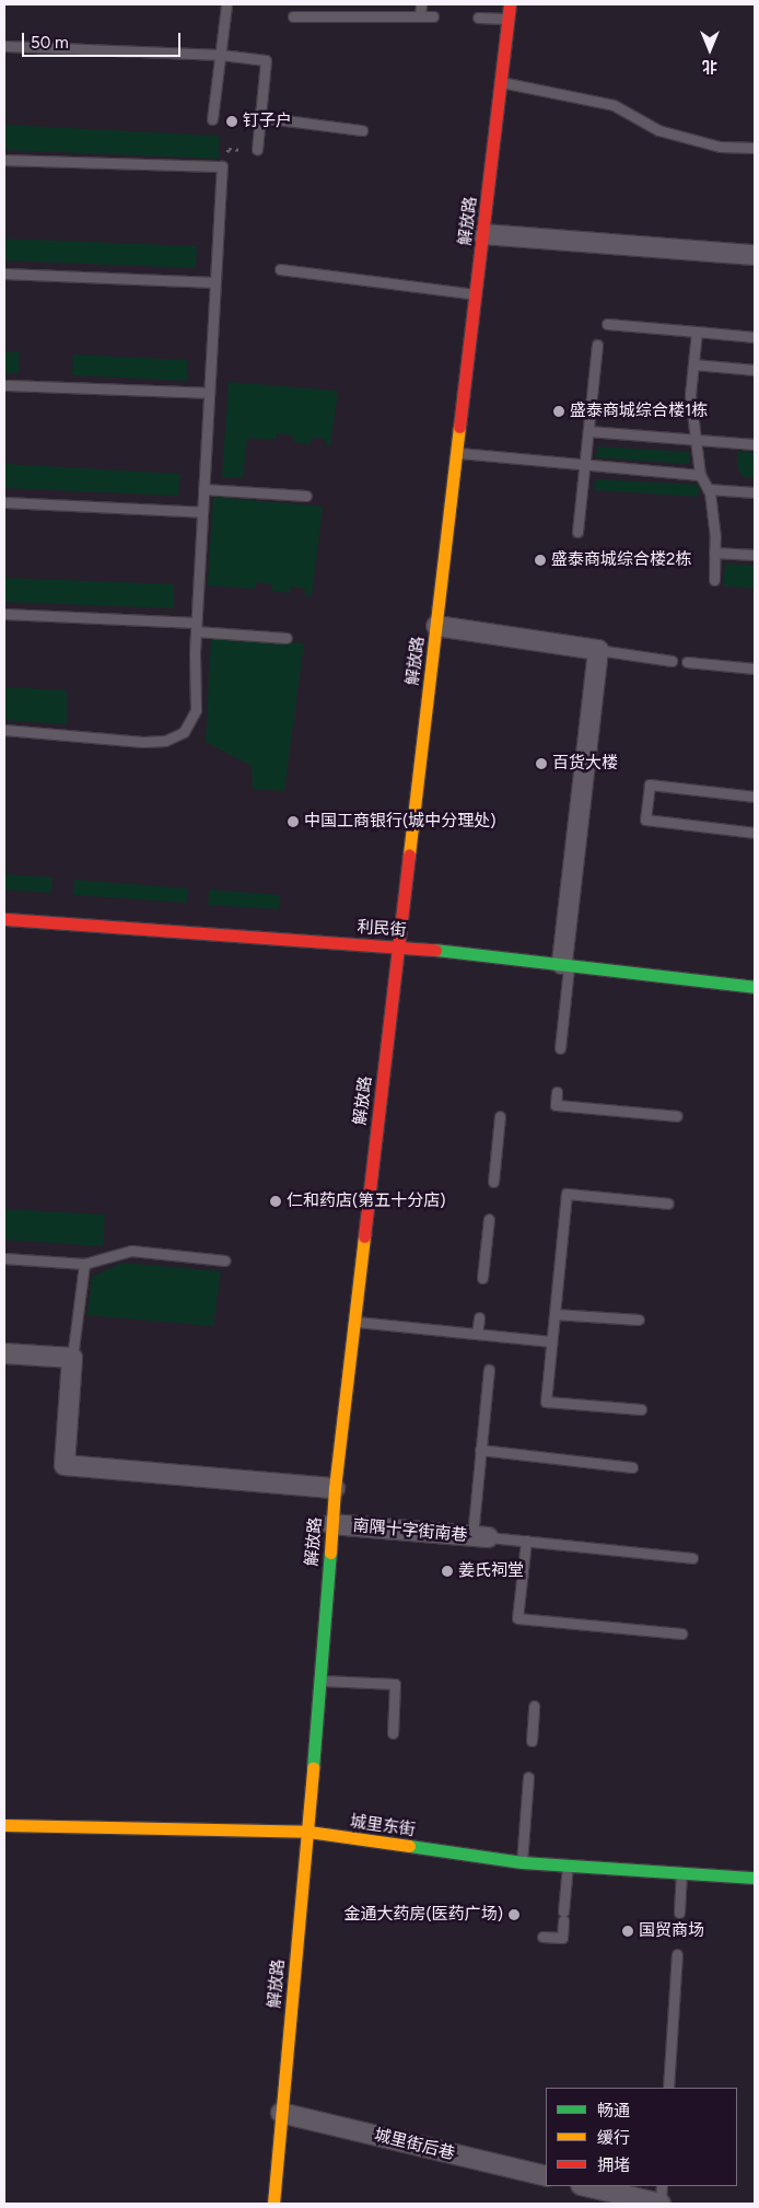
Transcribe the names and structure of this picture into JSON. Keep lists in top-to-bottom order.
{
  "streets": {
    "street": [
      "解放路",
      "利民街",
      "南隅十字街南巷",
      "城里东街",
      "城里街后巷"
    ]
  },
  "crossings": [
    ["解放路", "利民街"],
    ["解放路", "南隅十字街南巷"],
    ["解放路", "城里东街"],
    ["解放路", "城里街后巷"]
  ],
  "places": [
    "钉子户",
    "盛泰商城综合楼1栋",
    "盛泰商城综合楼2栋",
    "百货大楼",
    "中国工商银行(城中分理处)",
    "仁和药店(第五十分店)",
    "姜氏祠堂",
    "金通大药房(医药广场)",
    "国贸商场"
  ],
  "legend": ["畅通", "缓行", "拥堵"],
  "scale_bar": "50 m",
  "north": "bottom"
}
